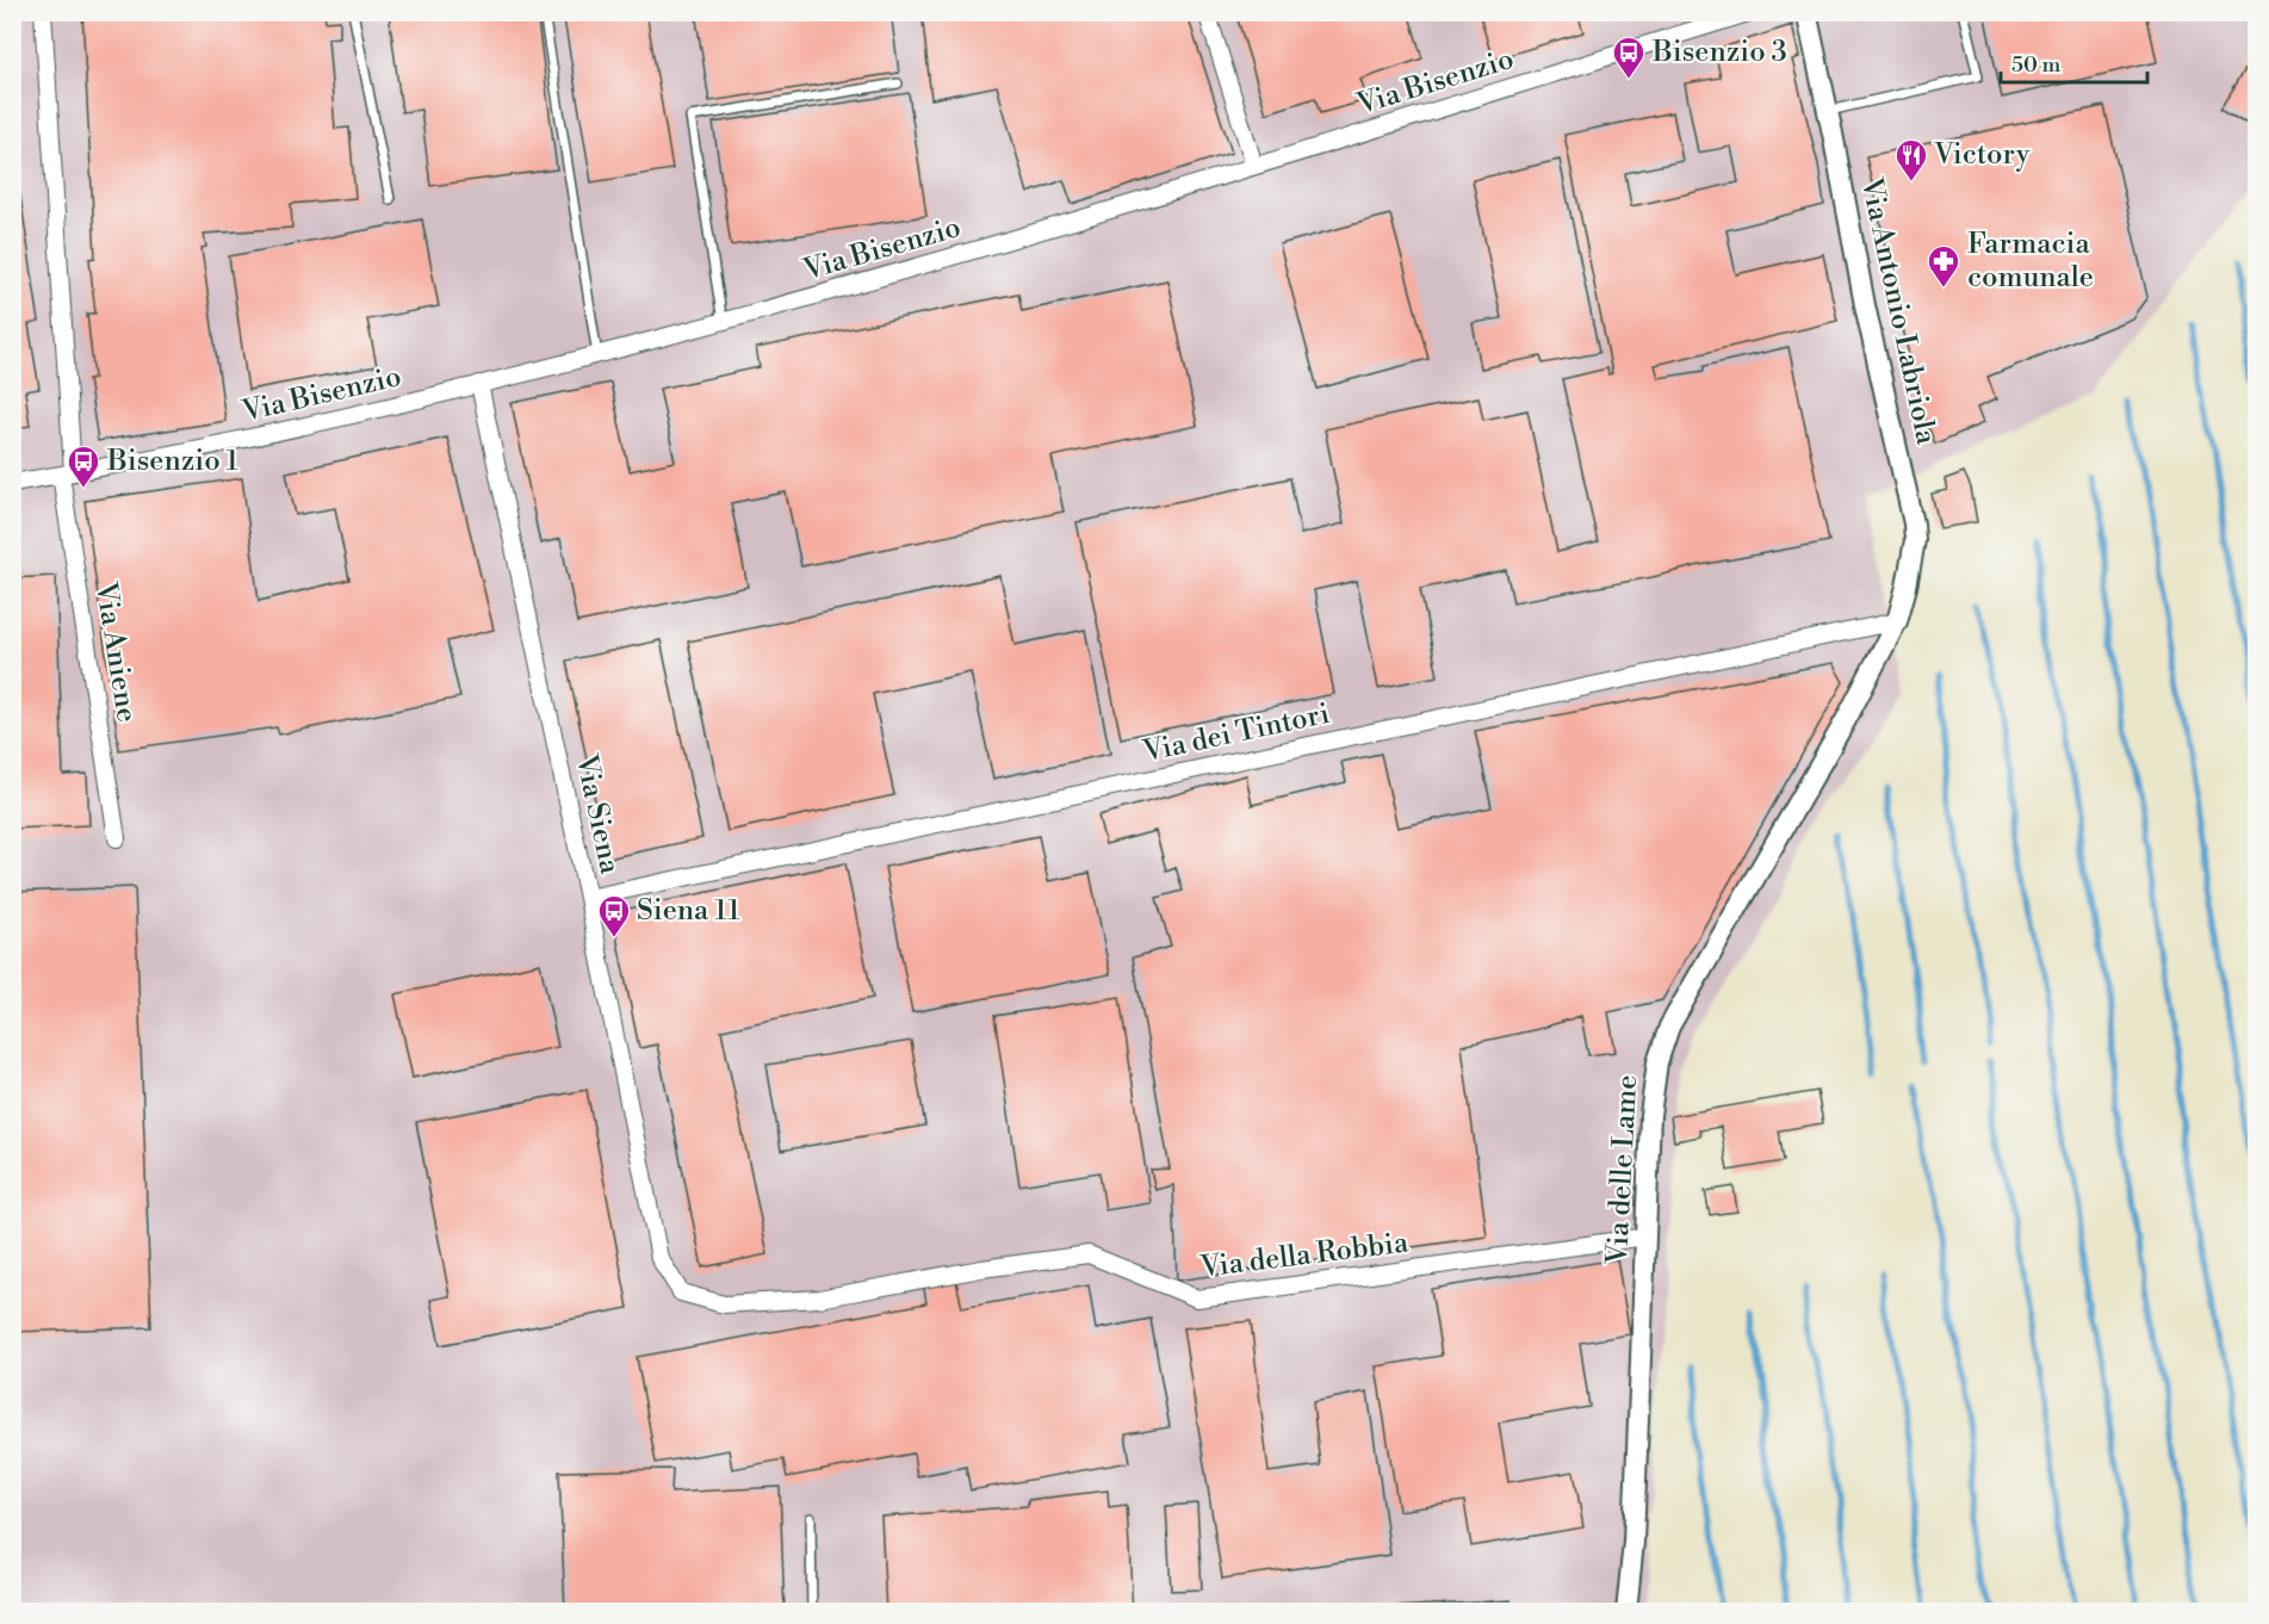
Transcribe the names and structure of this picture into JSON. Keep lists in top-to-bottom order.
{
  "streets": {
    "street": [
      "Via Bisenzio",
      "Via Antonio Labriola",
      "Via Aniene",
      "Via dei Tintori",
      "Via Siena",
      "Via delle Lame",
      "Via della Robbia"
    ]
  },
  "crossings": [
    ["Via Bisenzio", "Via Aniene"],
    ["Via Bisenzio", "Via Siena"],
    ["Via Antonio Labriola", "Via dei Tintori"],
    ["Via Antonio Labriola", "Via delle Lame"],
    ["Via dei Tintori", "Via Siena"],
    ["Via dei Tintori", "Via delle Lame"],
    ["Via Siena", "Via della Robbia"],
    ["Via delle Lame", "Via della Robbia"]
  ],
  "places": {
    "bus stop": ["Bisenzio 3", "Bisenzio 1", "Siena 11"],
    "restaurant": ["Victory"],
    "pharmacy": ["Farmacia comunale"]
  },
  "scale_bar": "50 m"
}
